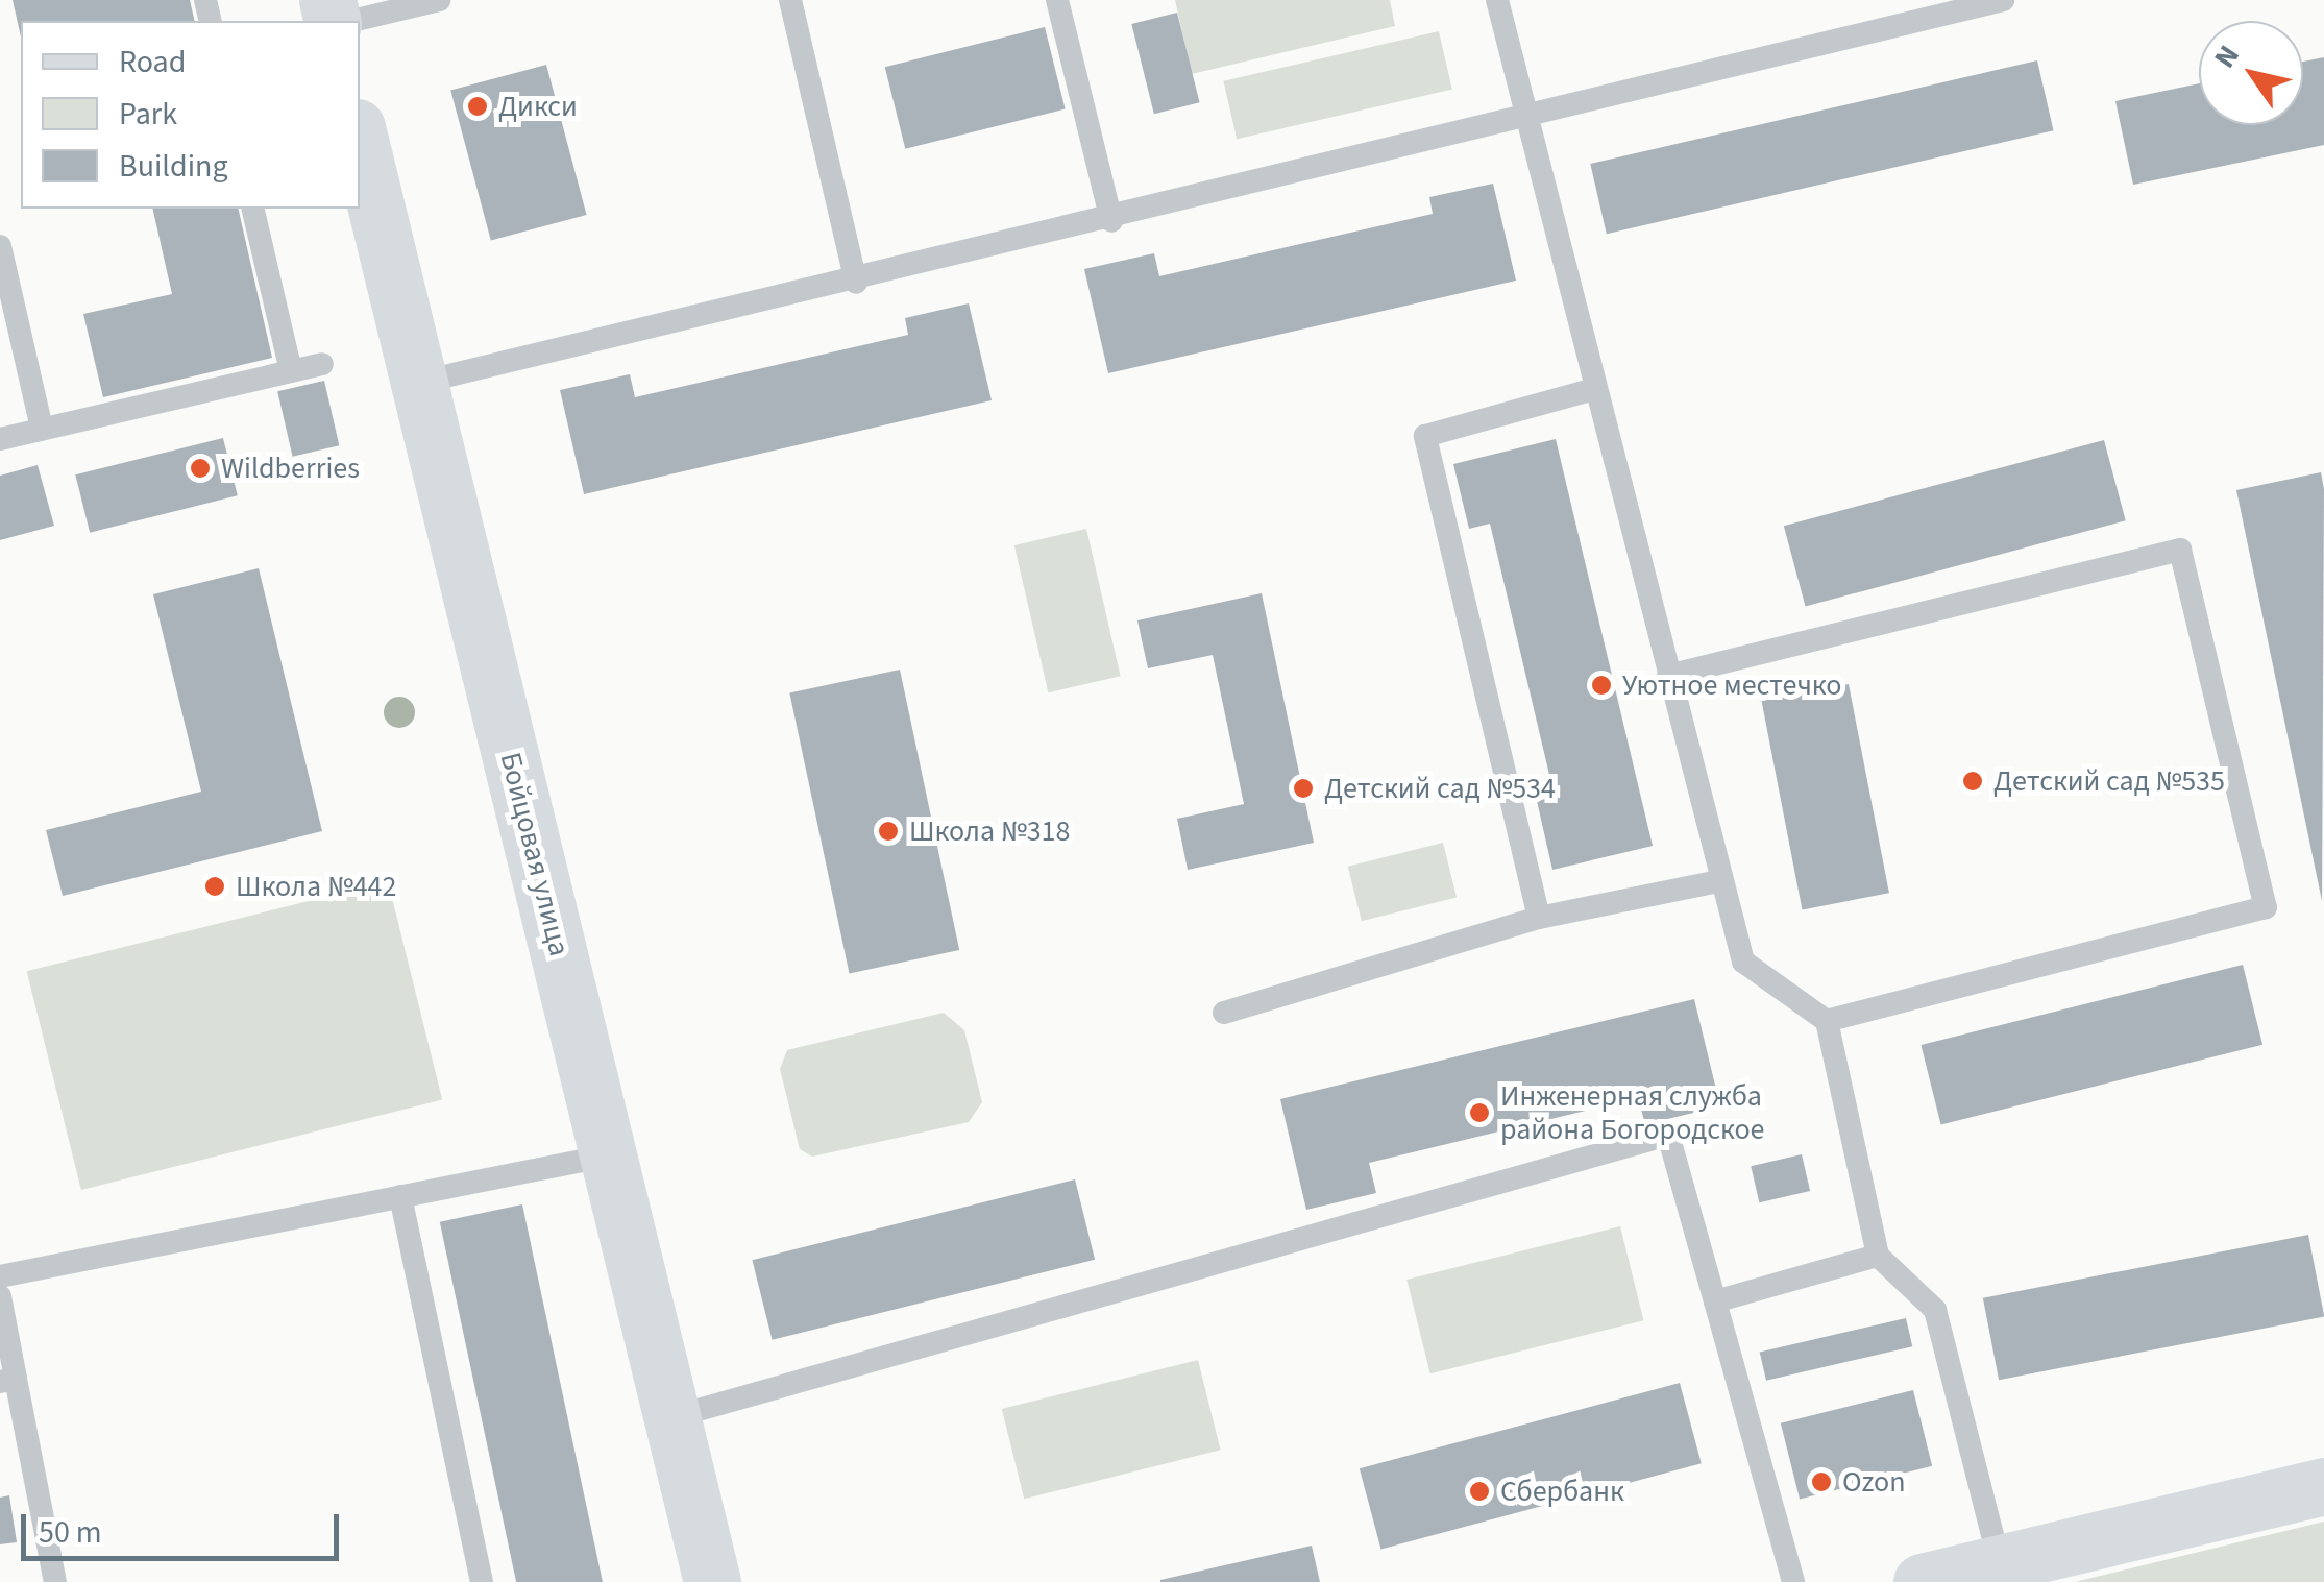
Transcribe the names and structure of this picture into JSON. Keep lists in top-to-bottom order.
{
  "streets": {
    "street": ["Бойцовая улица"]
  },
  "places": [
    "Дикси",
    "Wildberries",
    "Уютное местечко",
    "Детский сад №535",
    "Детский сад №534",
    "Школа №318",
    "Школа №442",
    "Инженерная служба района Богородское",
    "Ozon",
    "Сбербанк"
  ],
  "legend": ["Road", "Park", "Building"],
  "scale_bar": "50 m",
  "north": "top left"
}
